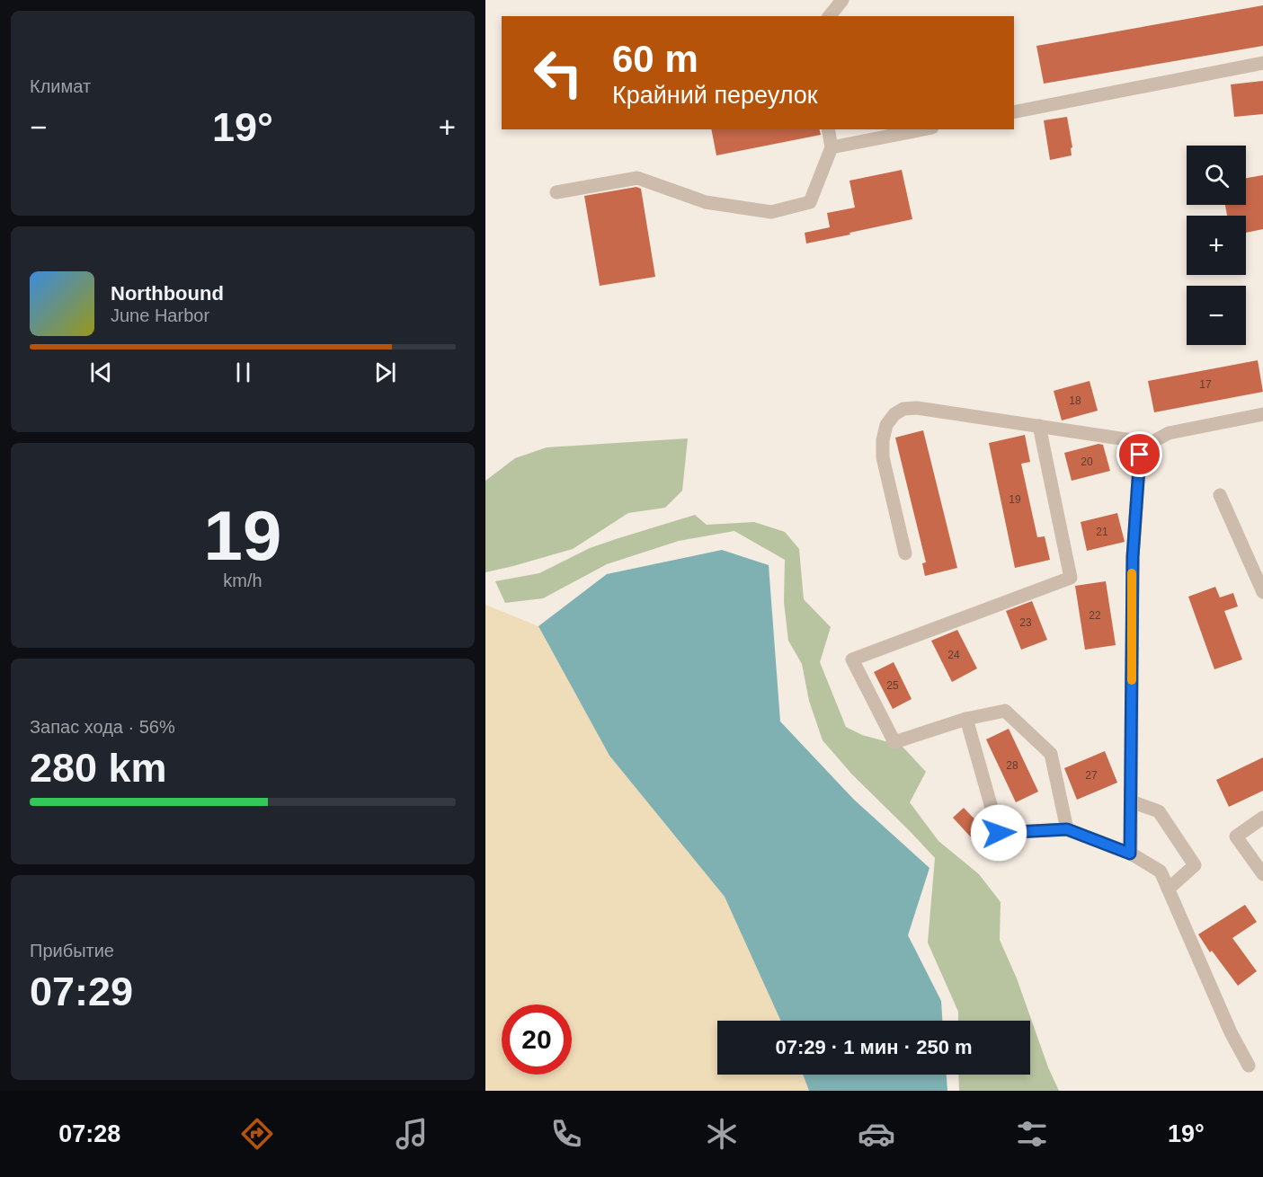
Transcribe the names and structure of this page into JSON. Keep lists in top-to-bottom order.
{
  "house_numbers": [
    "17",
    "18",
    "20",
    "19",
    "21",
    "22",
    "23",
    "24",
    "25",
    "28",
    "27"
  ],
  "page": {
    "tile": [
      "Климат",
      ["19", "km/h"],
      ["Запас хода · 56%", "280 km"],
      ["Прибытие", "07:29"]
    ],
    "turn": ["60 m", "Крайний переулок"],
    "heat": ["−", "19°", "+"],
    "map_buttons": ["+", "−"],
    "song": ["Northbound", "June Harbor"],
    "limit": "20",
    "trip": "07:29 · 1 мин · 250 m",
    "tabs": ["07:28", "19°"]
  }
}
